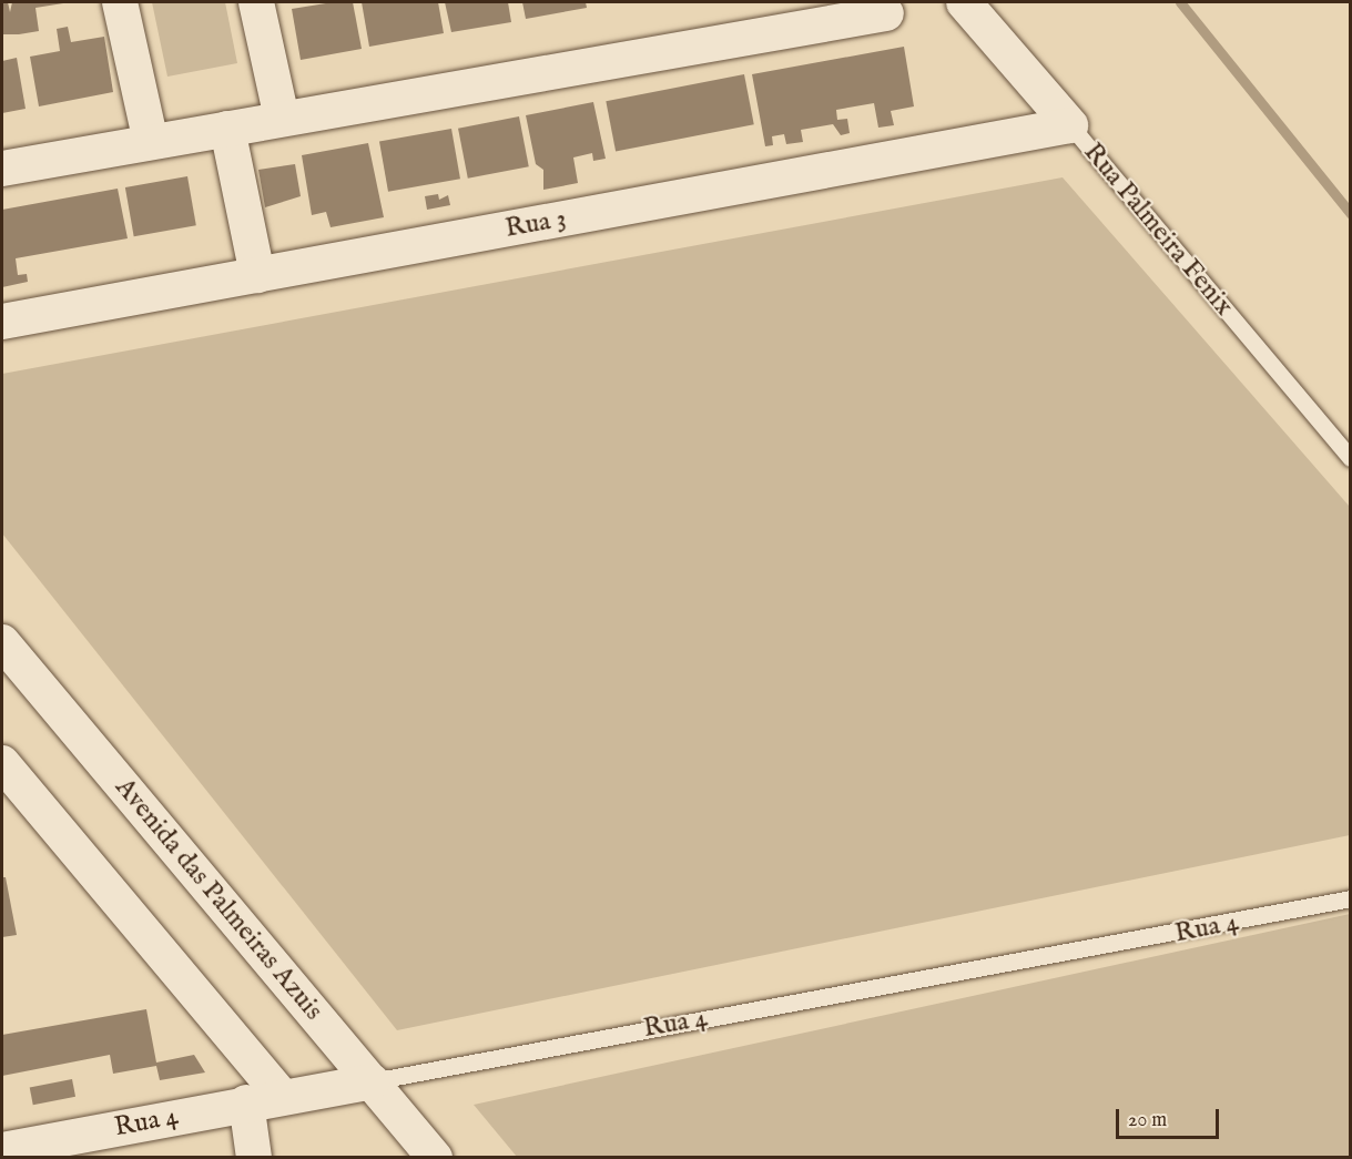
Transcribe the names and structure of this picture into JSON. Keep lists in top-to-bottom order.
{
  "streets": {
    "street": [
      "Rua 3",
      "Rua Palmeira Fenix",
      "Avenida das Palmeiras Azuis",
      "Rua 4"
    ]
  },
  "crossings": [
    ["Rua 3", "Rua Palmeira Fenix"],
    ["Avenida das Palmeiras Azuis", "Rua 4"]
  ],
  "scale_bar": "20 m"
}
